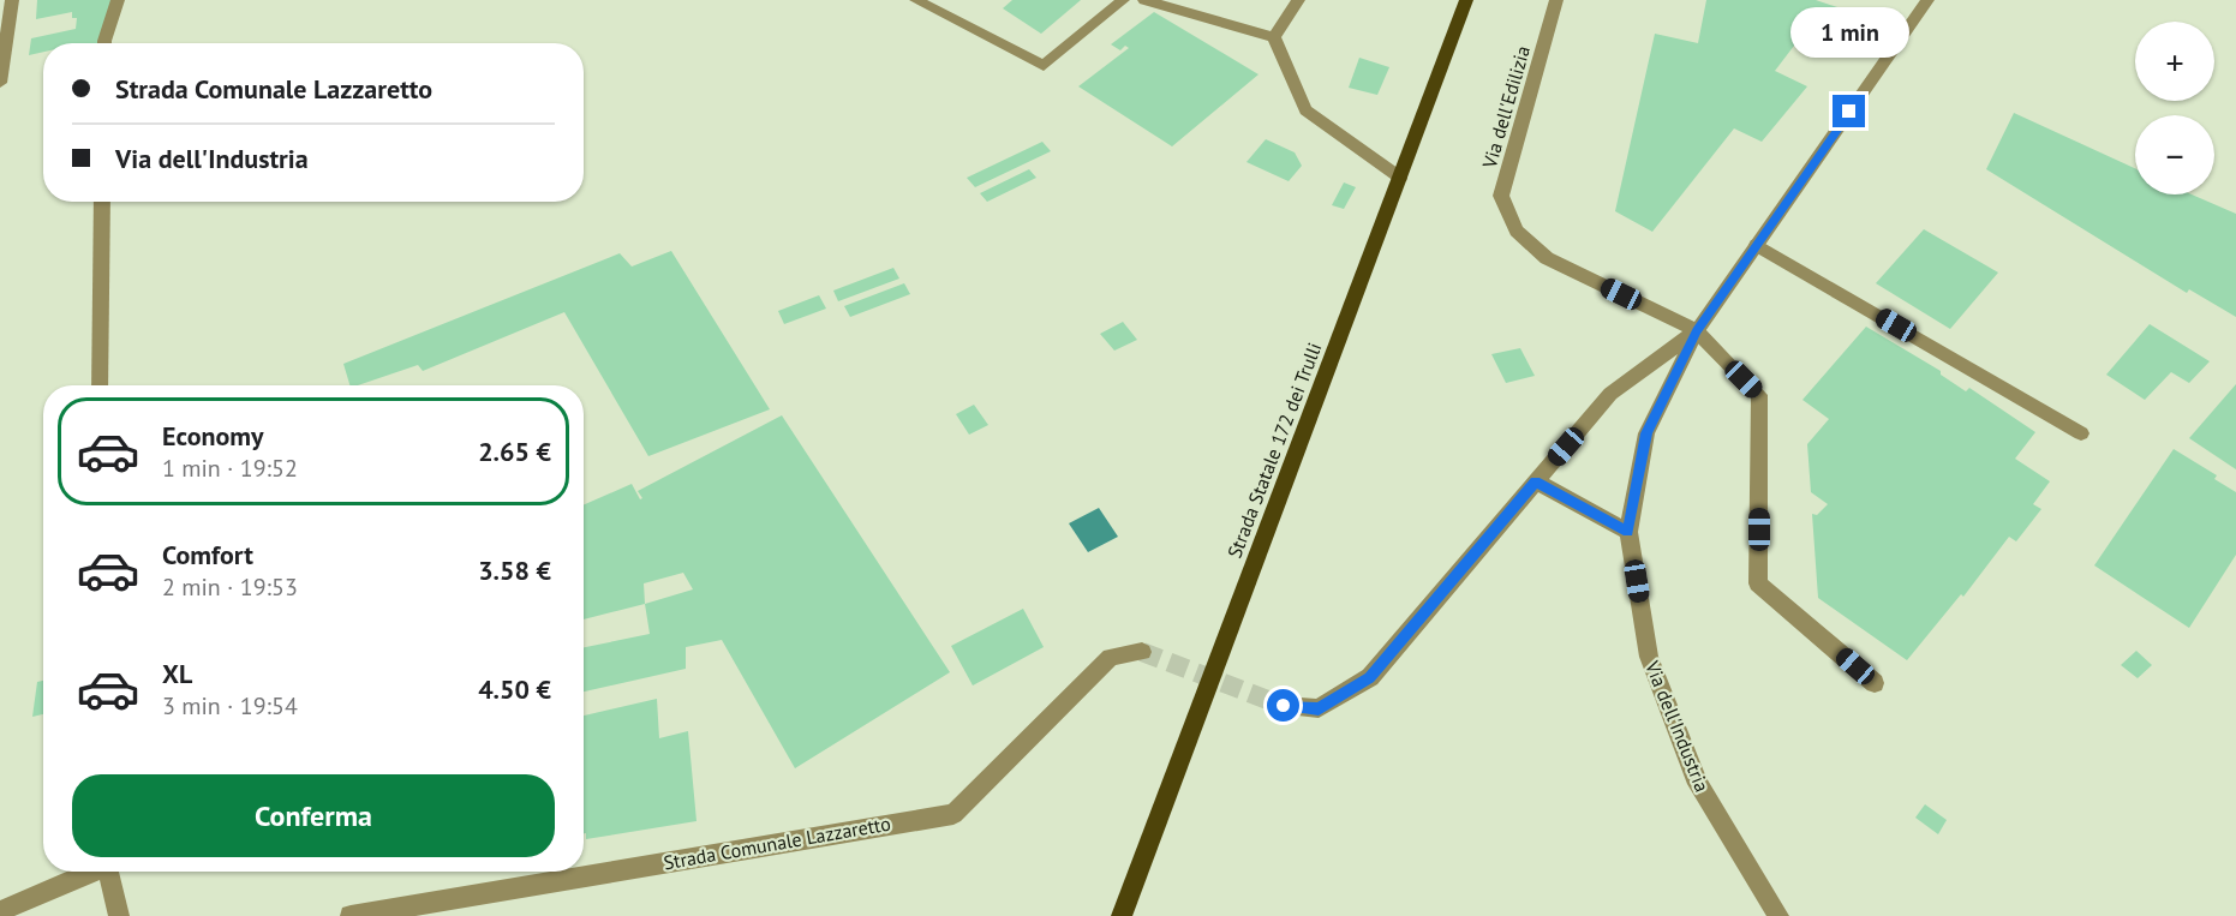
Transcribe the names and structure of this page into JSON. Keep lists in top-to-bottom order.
{
  "streets": {
    "main road": ["Strada Statale 172 dei Trulli"],
    "street": ["Via dell'Edilizia", "Via dell'Industria", "Strada Comunale Lazzaretto"]
  },
  "crossings": [
    ["Via dell'Edilizia", "Via dell'Industria"]
  ],
  "page": {
    "bubble": "1 min",
    "map_buttons": ["+", "−"],
    "banner": ["Strada Comunale Lazzaretto", "Via dell'Industria"],
    "list": [
      {
        "name": "Economy",
        "note": "1 min · 19:52",
        "value": "2.65 €"
      },
      {
        "name": "Comfort",
        "note": "2 min · 19:53",
        "value": "3.58 €"
      },
      {
        "name": "XL",
        "note": "3 min · 19:54",
        "value": "4.50 €"
      }
    ],
    "buttons": "Conferma"
  }
}
